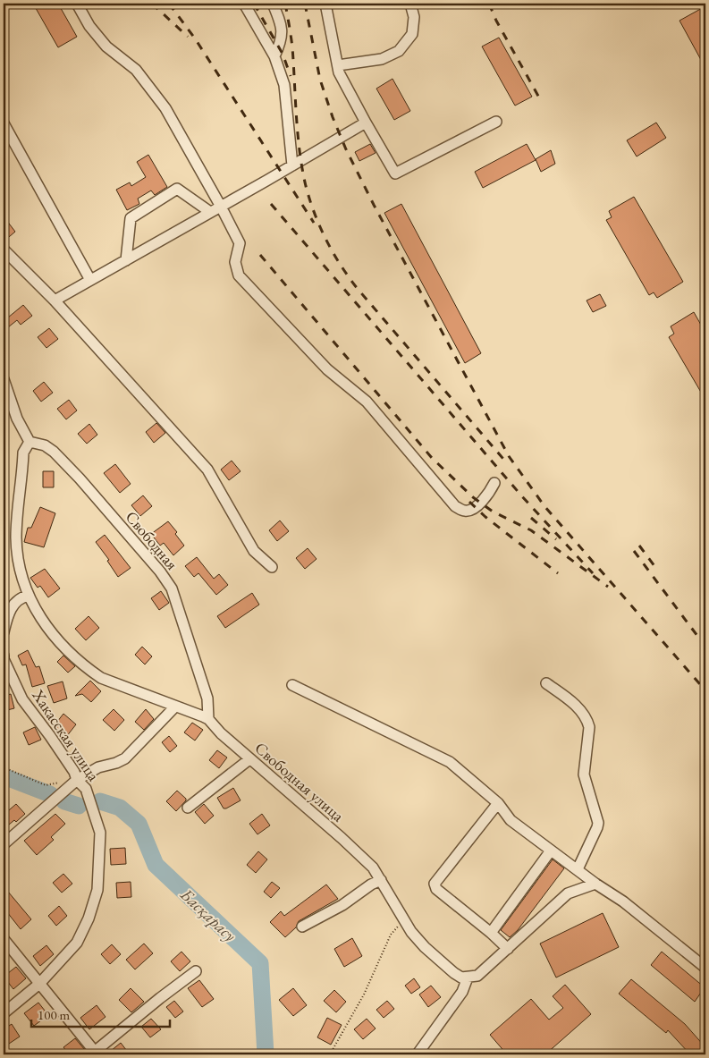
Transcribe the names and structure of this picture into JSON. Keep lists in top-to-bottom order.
{
  "streets": {
    "street": ["Свободная", "Хакасская улица", "Свободная улица"]
  },
  "crossings": [
    ["Свободная", "Свободная улица"]
  ],
  "water": ["Басқарасу"],
  "scale_bar": "100 m"
}
